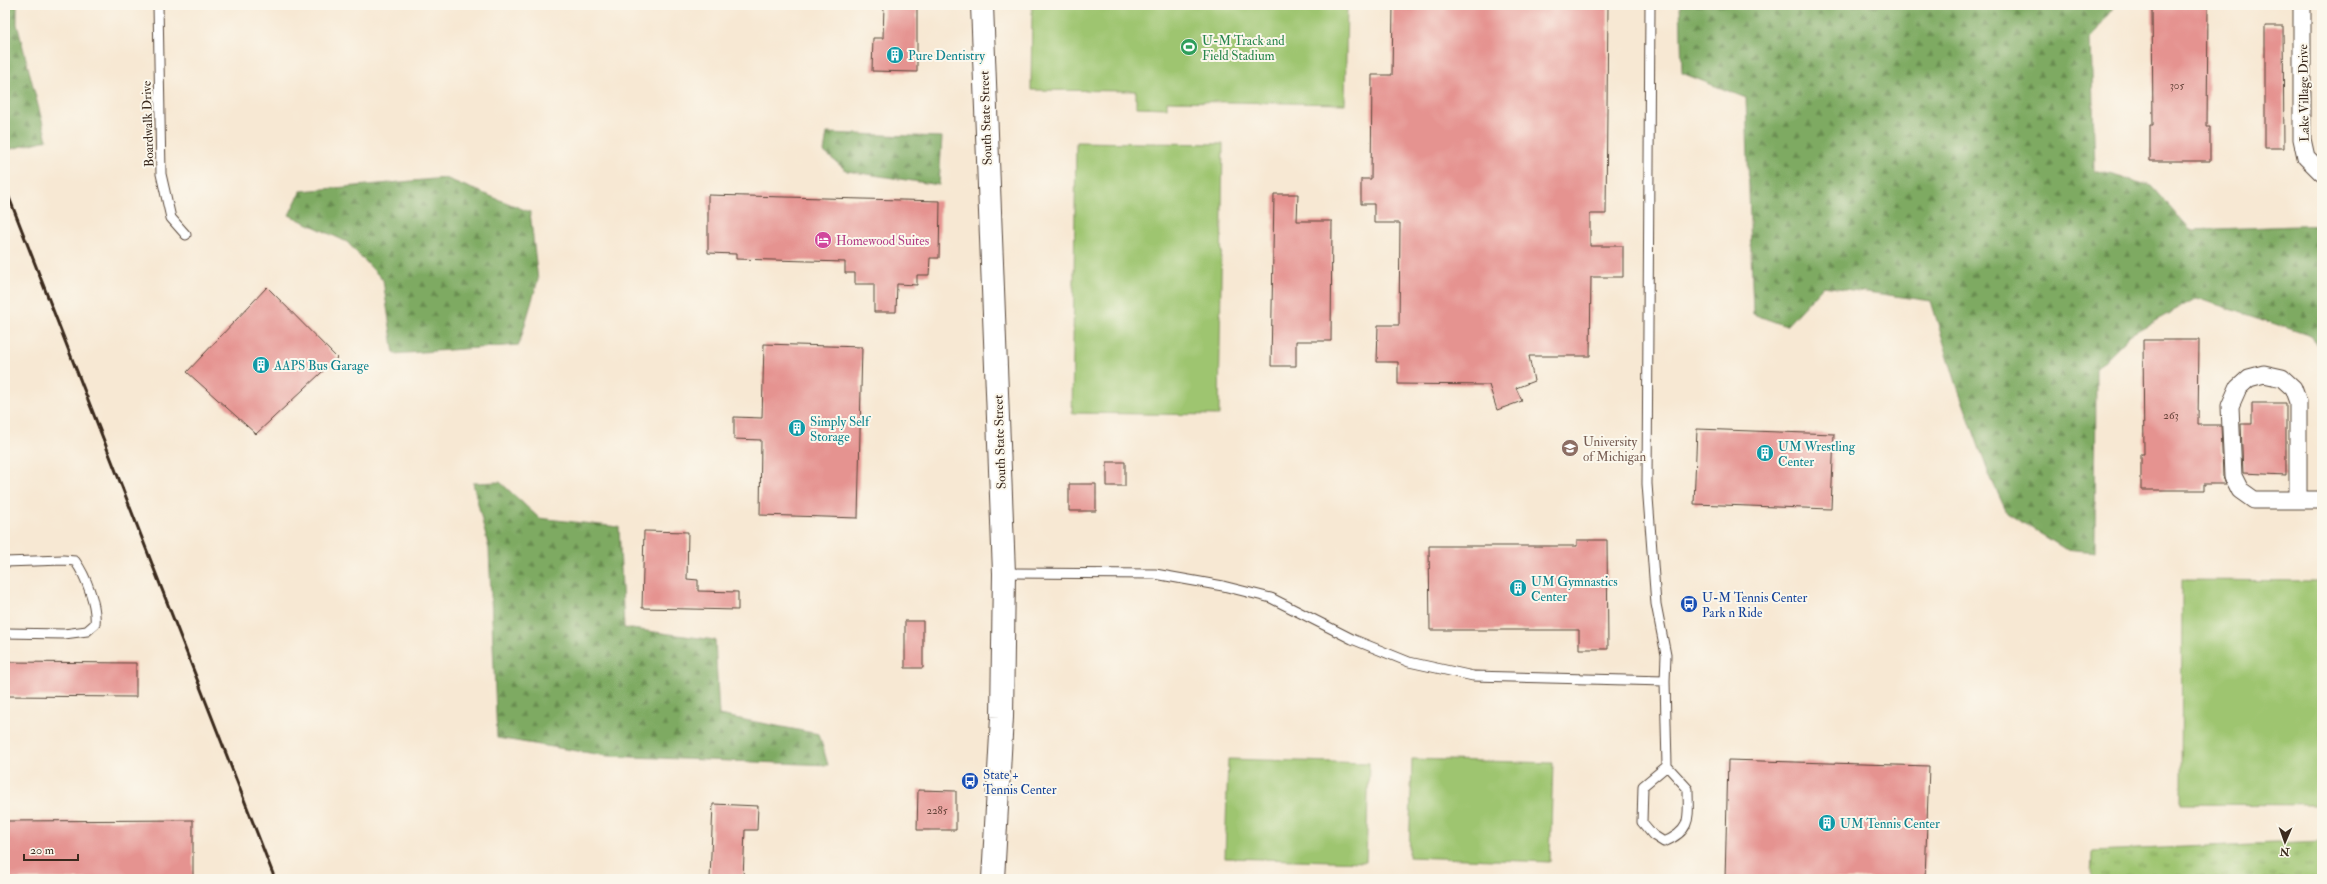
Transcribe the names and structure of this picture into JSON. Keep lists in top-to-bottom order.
{
  "streets": {
    "main road": ["South State Street"],
    "street": ["Lake Village Drive"],
    "lane": ["Boardwalk Drive"]
  },
  "places": {
    "sports": ["U-M Track and Field Stadium"],
    "building": [
      "Pure Dentistry",
      "AAPS Bus Garage",
      "Simply Self Storage",
      "UM Wrestling Center",
      "UM Gymnastics Center",
      "UM Tennis Center"
    ],
    "hotel": ["Homewood Suites"],
    "school or university": ["University of Michigan"],
    "bus stop": ["U-M Tennis Center Park n Ride", "State + Tennis Center"]
  },
  "house_numbers": ["305", "263", "2285"],
  "scale_bar": "20 m",
  "north": "bottom"
}
